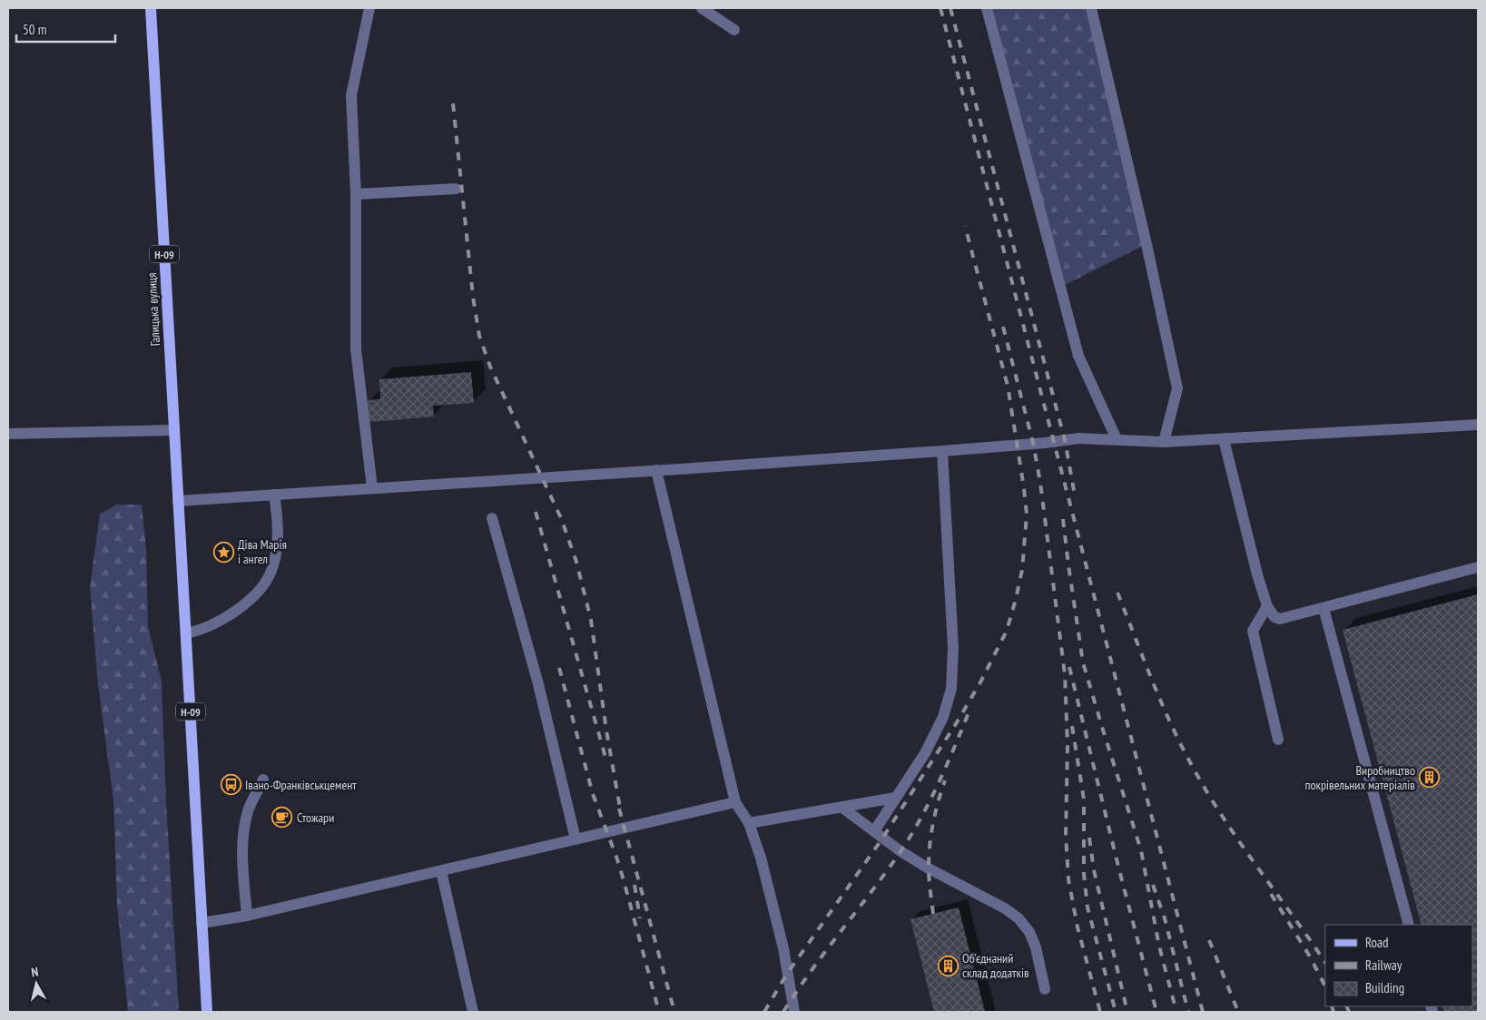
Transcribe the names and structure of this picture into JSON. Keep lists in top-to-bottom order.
{
  "streets": {
    "main road": ["Н-09", "Галицька вулиця"]
  },
  "crossings": [
    ["Н-09", "Галицька вулиця"]
  ],
  "places": {
    "place": ["Діва Марія і ангел"],
    "building": ["Виробництво покрівельних матеріалів", "Об'єднаний склад додатків"],
    "bus stop": ["Івано-Франківськцемент"],
    "cafe": ["Стожари"]
  },
  "legend": ["Road", "Railway", "Building"],
  "scale_bar": "50 m",
  "north": "top"
}
